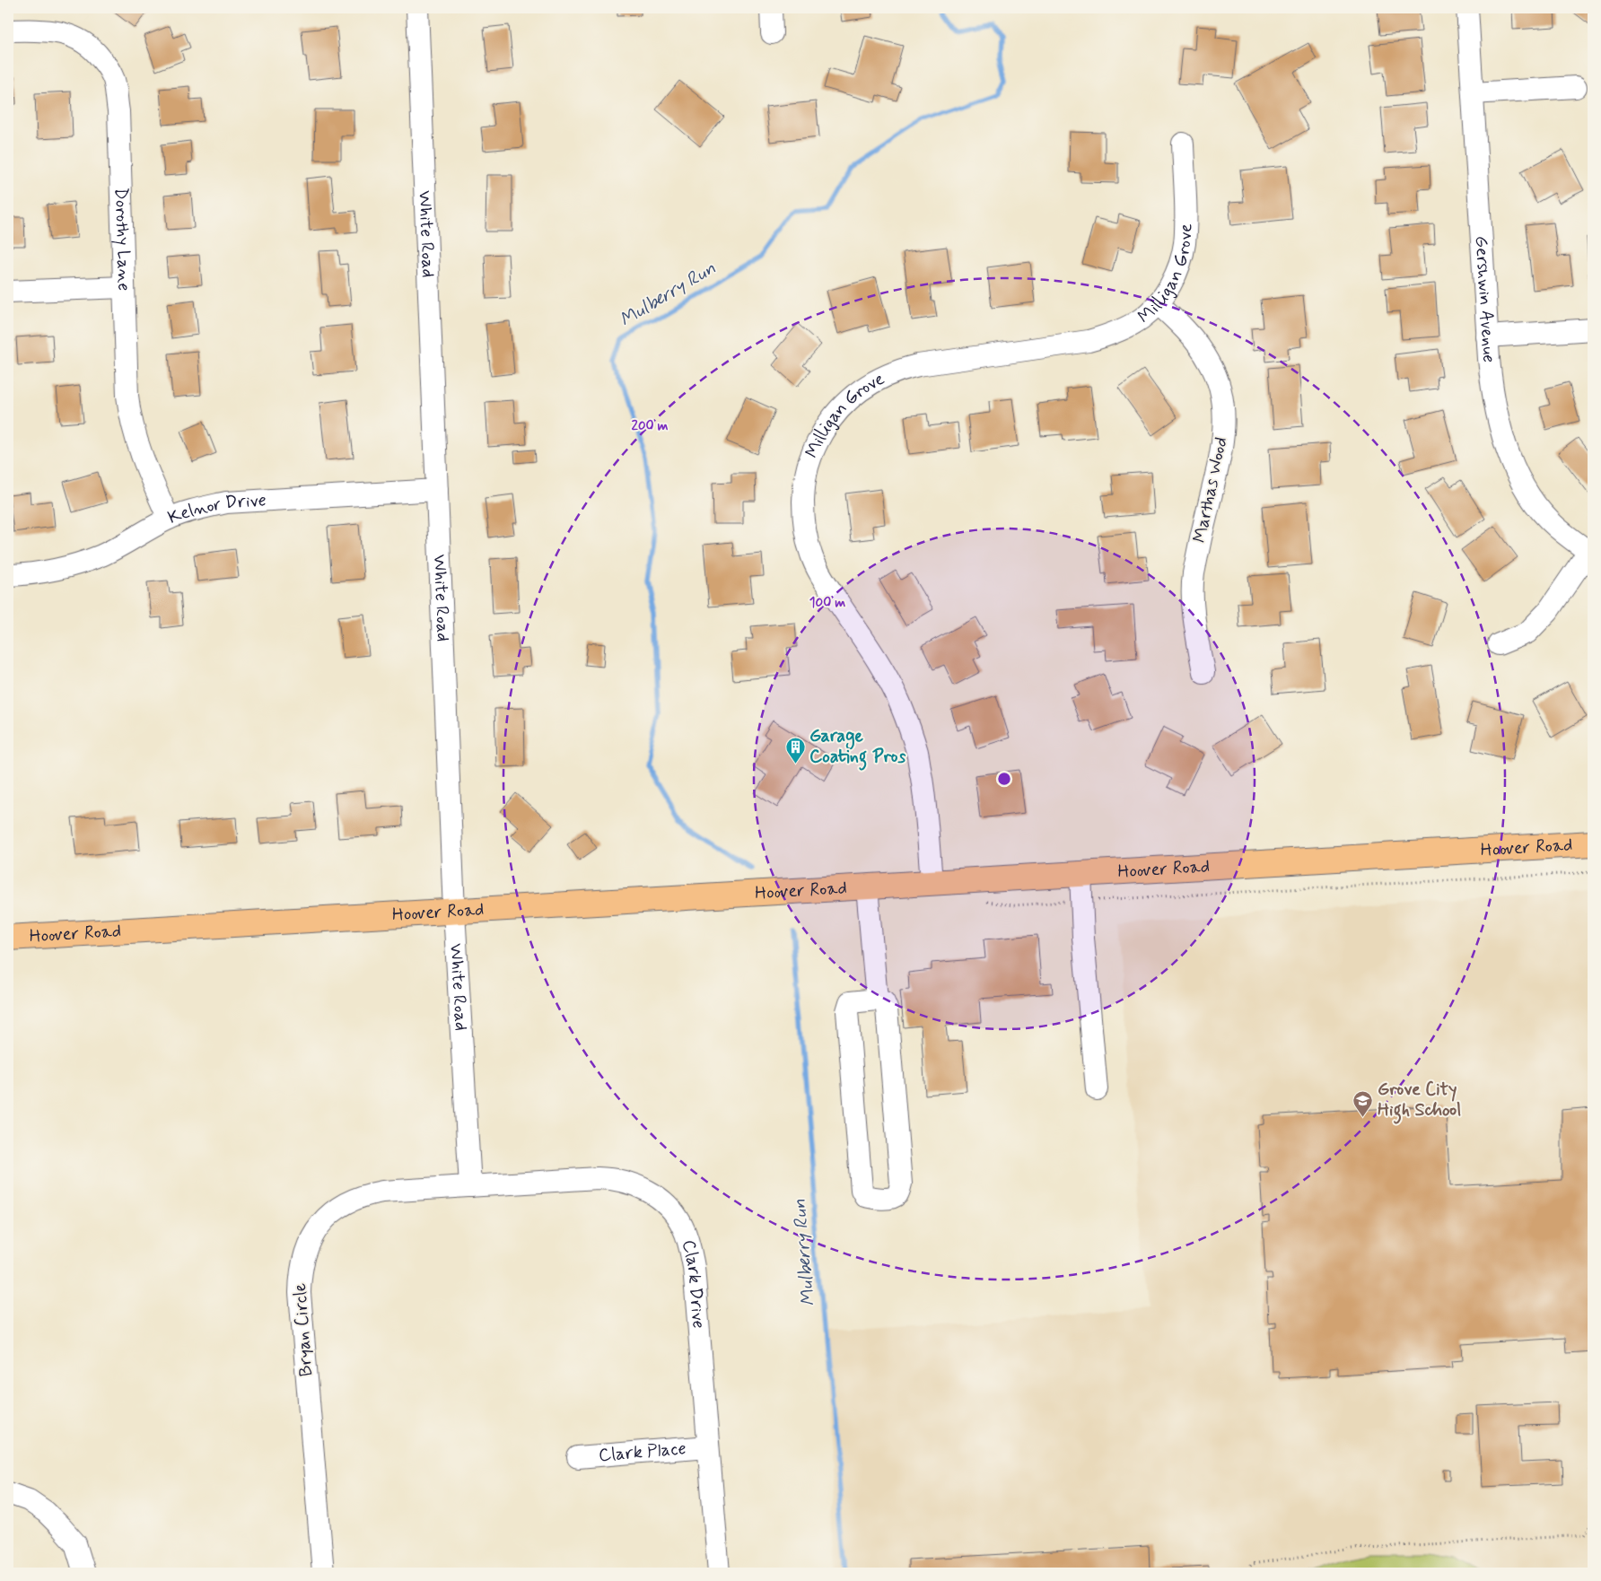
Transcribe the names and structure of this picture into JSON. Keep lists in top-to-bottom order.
{
  "streets": {
    "main road": ["Hoover Road"],
    "street": [
      "White Road",
      "Dorothy Lane",
      "Milligan Grove",
      "Gershwin Avenue",
      "Marthas Wood",
      "Kelnor Drive",
      "Clark Drive",
      "Bryan Circle",
      "Clark Place"
    ]
  },
  "crossings": [
    ["White Road", "Kelnor Drive"],
    ["White Road", "Hoover Road"],
    ["White Road", "Clark Drive"],
    ["White Road", "Bryan Circle"],
    ["Dorothy Lane", "Kelnor Drive"],
    ["Milligan Grove", "Marthas Wood"],
    ["Milligan Grove", "Hoover Road"],
    ["Clark Drive", "Bryan Circle"],
    ["Clark Drive", "Clark Place"]
  ],
  "water": ["Mulberry Run"],
  "places": {
    "building": ["Garage Coating Pros"],
    "school or university": ["Grove City High School"]
  },
  "rings": ["200 m", "100 m"]
}
